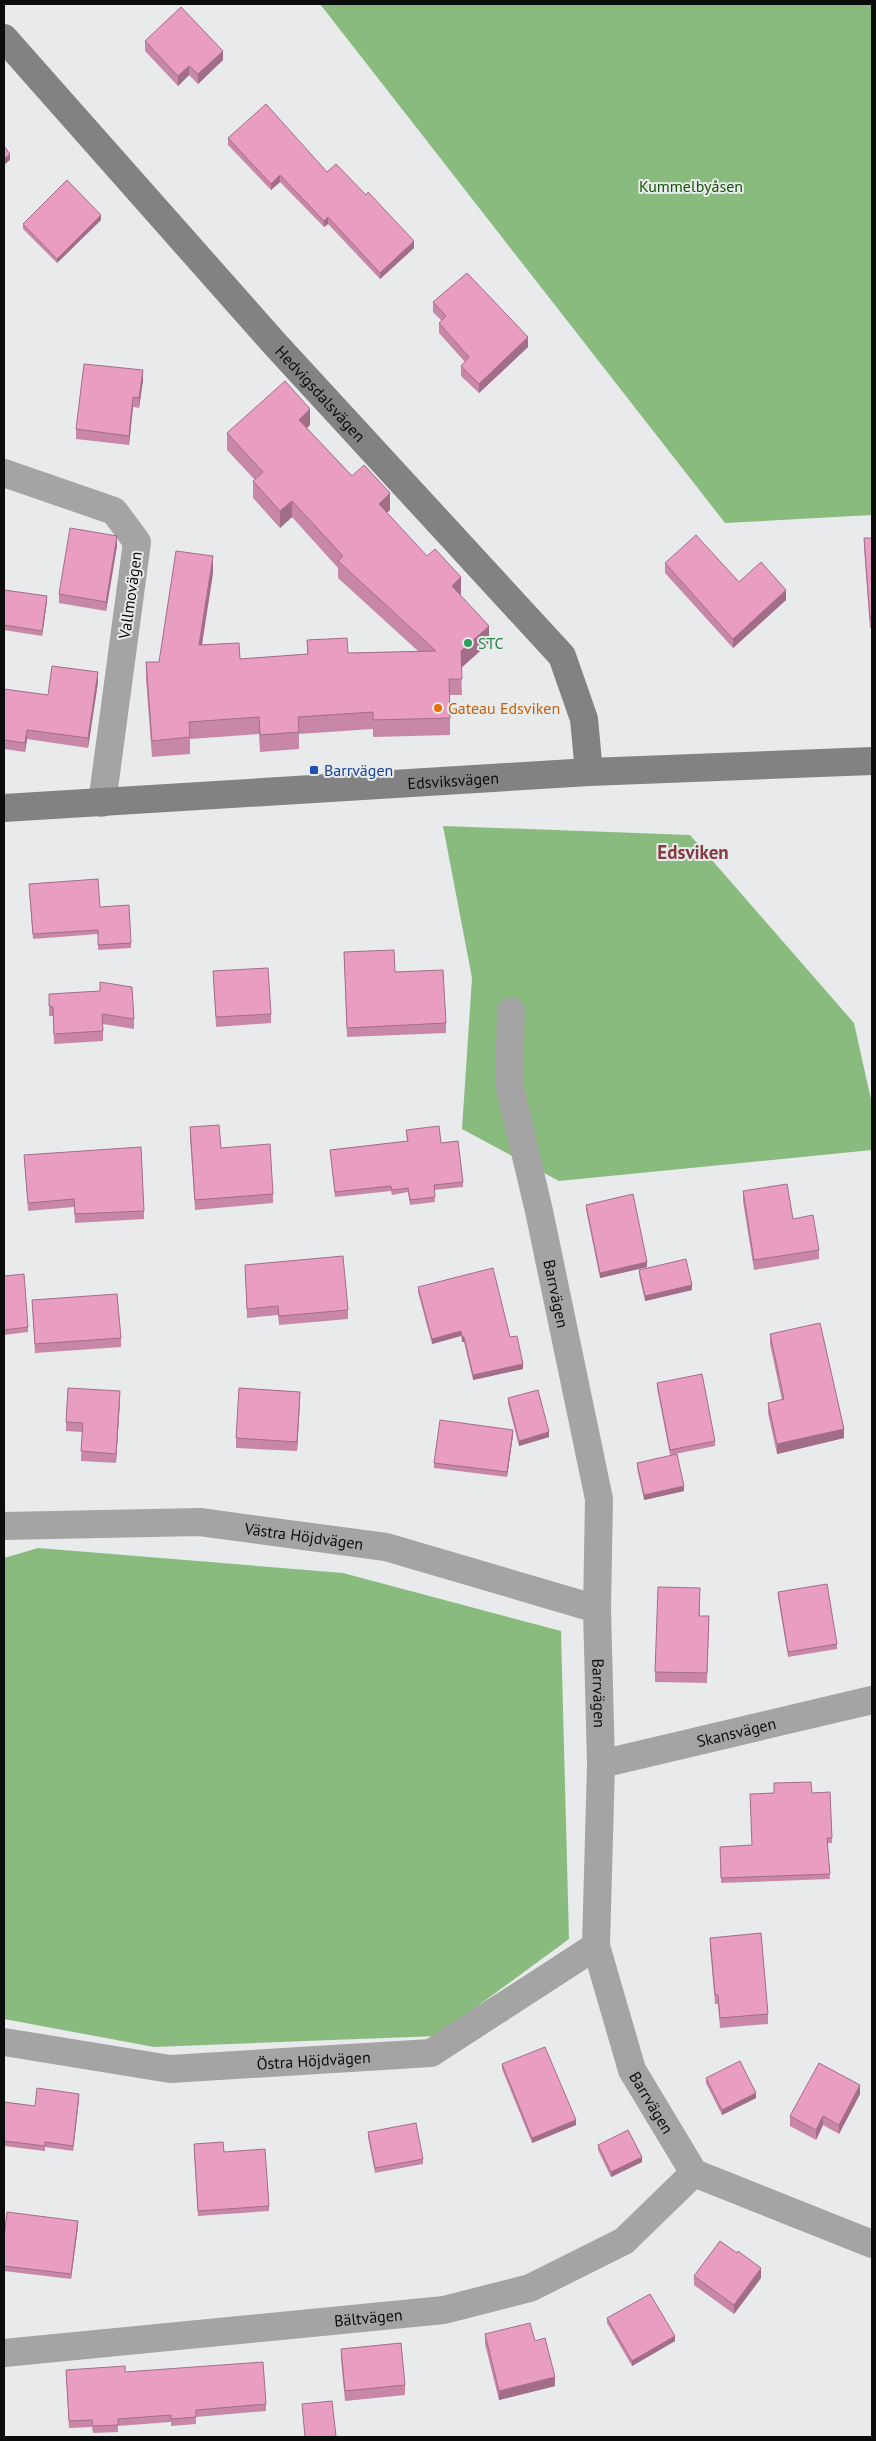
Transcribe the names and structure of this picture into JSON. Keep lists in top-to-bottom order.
{
  "streets": {
    "street": [
      "Hedvigsdalsvägen",
      "Vallmovägen",
      "Edsviksvägen",
      "Barrvägen",
      "Västra Höjdvägen",
      "Skansvägen",
      "Östra Höjdvägen",
      "Bältvägen"
    ]
  },
  "crossings": [
    ["Hedvigsdalsvägen", "Edsviksvägen"],
    ["Vallmovägen", "Edsviksvägen"],
    ["Barrvägen", "Västra Höjdvägen"],
    ["Barrvägen", "Skansvägen"],
    ["Barrvägen", "Östra Höjdvägen"],
    ["Barrvägen", "Bältvägen"]
  ],
  "districts": ["Edsviken"],
  "parks": ["Kummelbyåsen"],
  "places": {
    "other": ["STC", "Gateau Edsviken"],
    "transit": ["Barrvägen"]
  }
}
